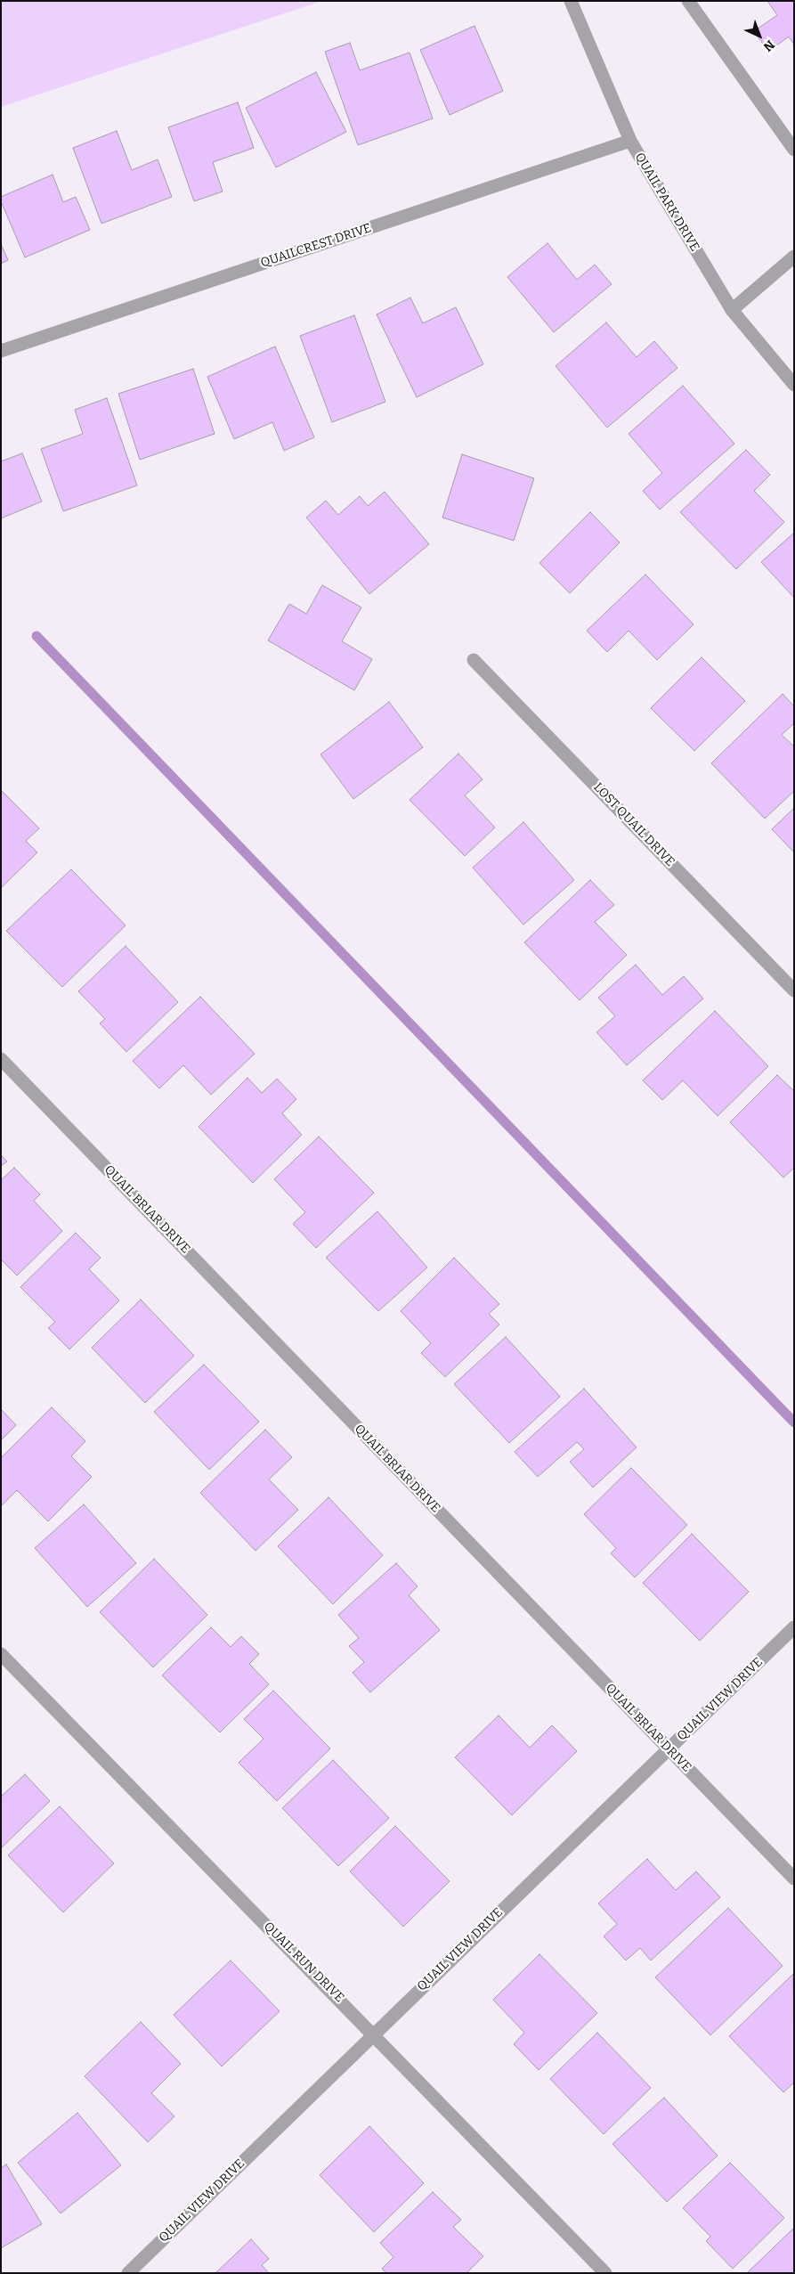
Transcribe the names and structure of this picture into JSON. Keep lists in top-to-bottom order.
{
  "streets": {
    "street": [
      "QUAIL PARK DRIVE",
      "QUAILCREST DRIVE",
      "LOST QUAIL DRIVE",
      "QUAIL BRIAR DRIVE",
      "QUAIL VIEW DRIVE",
      "QUAIL RUN DRIVE"
    ]
  },
  "crossings": [
    ["QUAIL PARK DRIVE", "QUAILCREST DRIVE"],
    ["QUAIL BRIAR DRIVE", "QUAIL VIEW DRIVE"],
    ["QUAIL VIEW DRIVE", "QUAIL RUN DRIVE"]
  ],
  "north": "bottom right"
}
